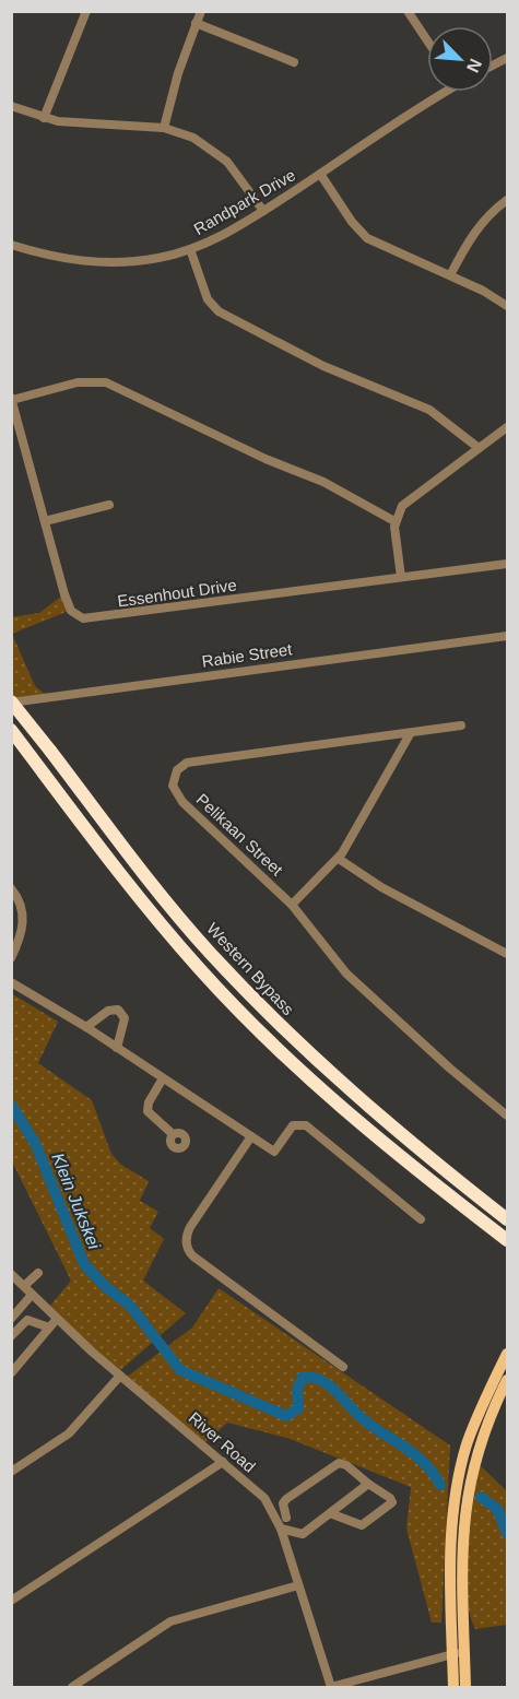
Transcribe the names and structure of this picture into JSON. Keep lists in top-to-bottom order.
{
  "streets": {
    "highway": ["Western Bypass"],
    "street": [
      "Randpark Drive",
      "Essenhout Drive",
      "Rabie Street",
      "Pelikaan Street",
      "River Road"
    ]
  },
  "crossings": [
    ["Rabie Street", "Western Bypass"]
  ],
  "water": ["Klein Jukskei"],
  "north": "bottom right"
}
